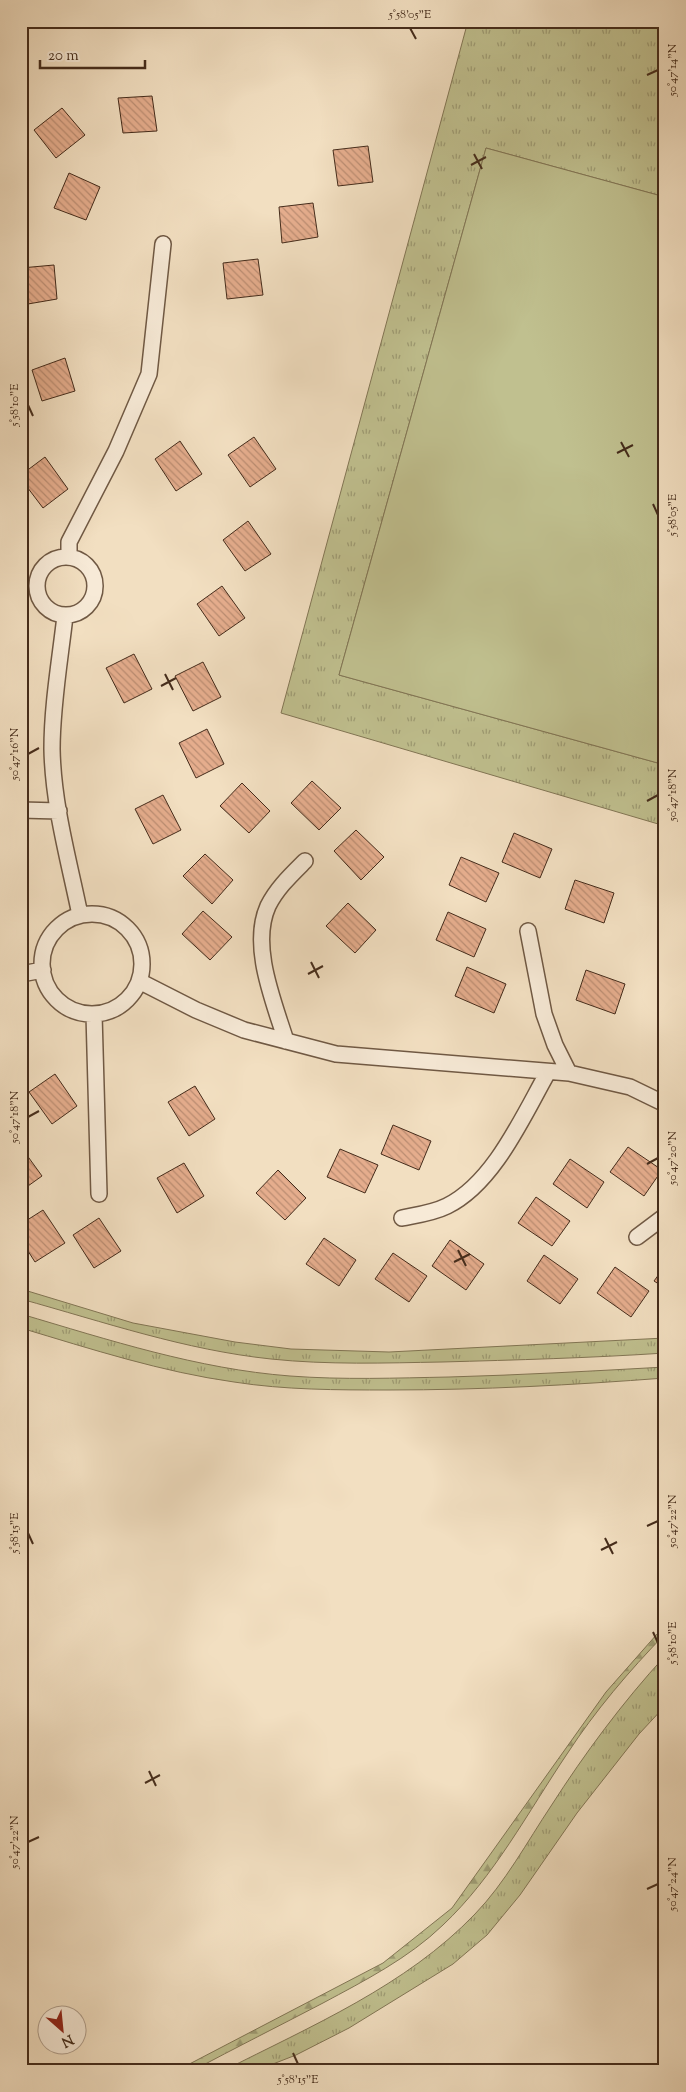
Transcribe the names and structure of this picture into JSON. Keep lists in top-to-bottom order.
{
  "scale_bar": "20 m",
  "north": "bottom right",
  "coordinates": [
    "5°58'05\"E",
    "50°47'14\"N",
    "5°58'10\"E",
    "50°47'16\"N",
    "50°47'18\"N",
    "50°47'20\"N",
    "50°47'22\"N",
    "5°58'15\"E",
    "50°47'24\"N"
  ]
}
